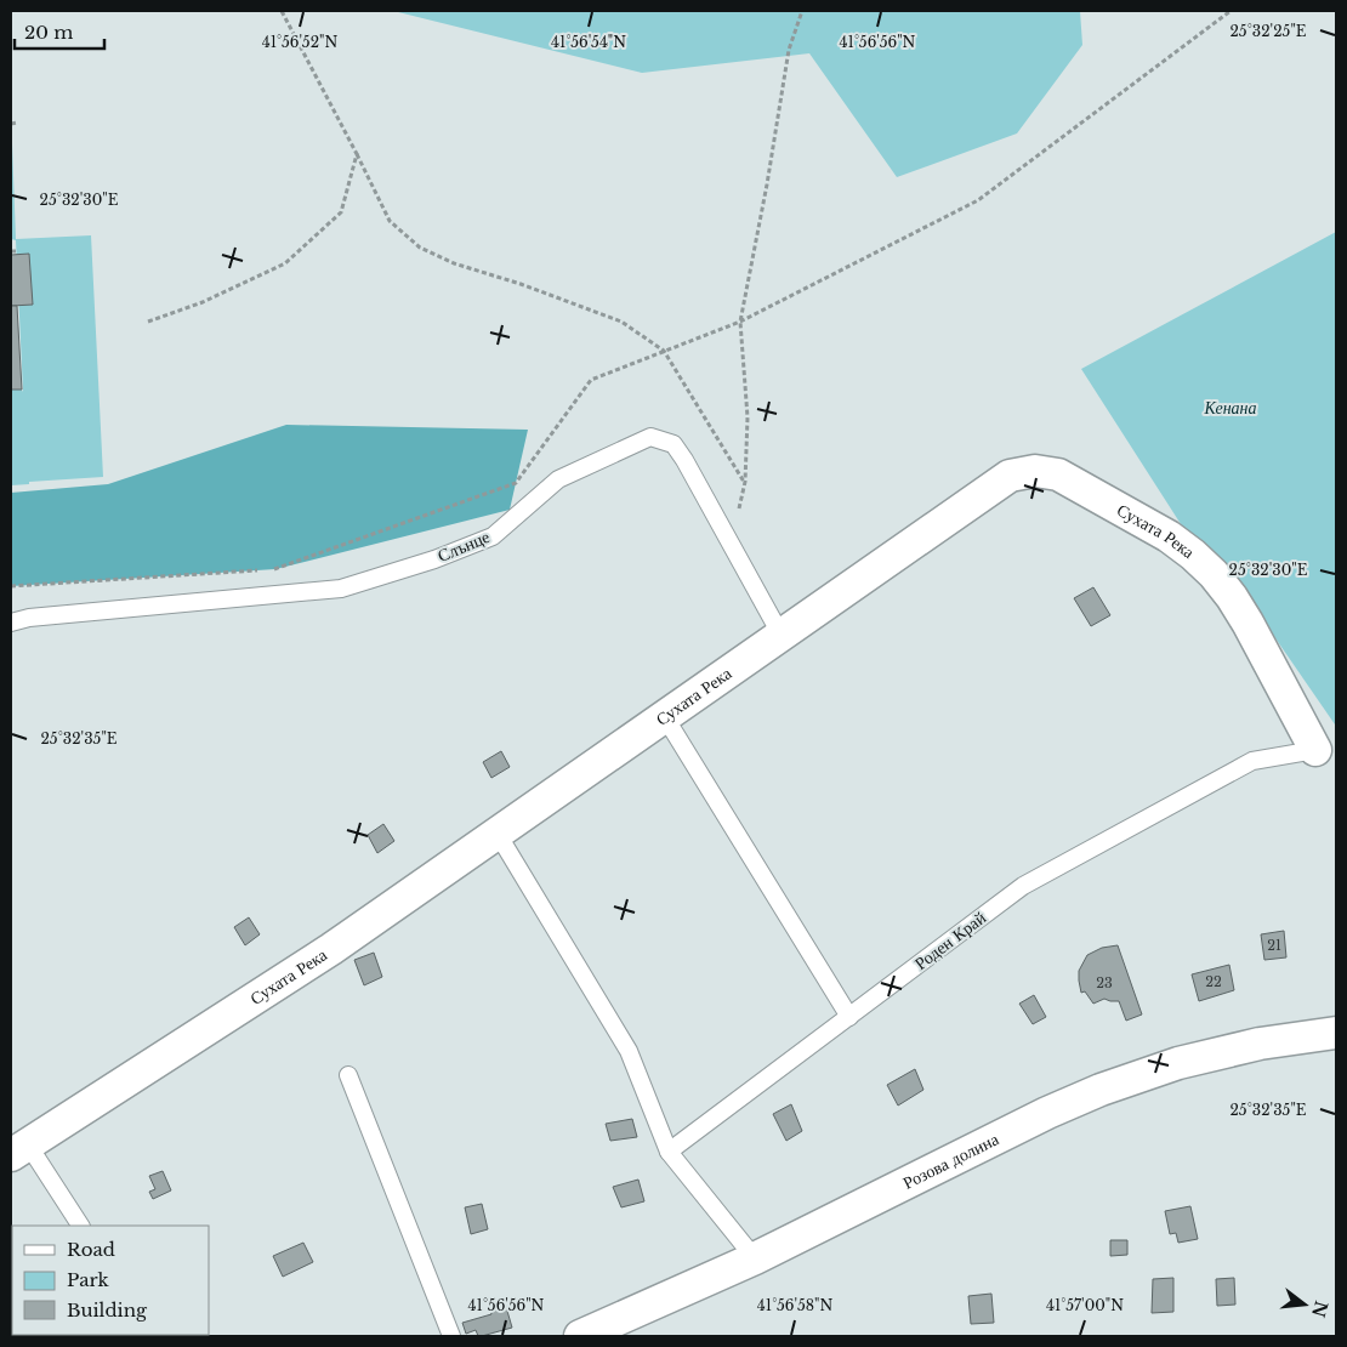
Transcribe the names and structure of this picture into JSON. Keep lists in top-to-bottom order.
{
  "streets": {
    "street": ["Сухата Река", "Розова долина"],
    "lane": ["Слънце", "Роден Край"]
  },
  "crossings": [
    ["Сухата Река", "Слънце"],
    ["Сухата Река", "Роден Край"]
  ],
  "parks": ["Кенана"],
  "house_numbers": ["21", "22", "23"],
  "legend": ["Road", "Park", "Building"],
  "scale_bar": "20 m",
  "north": "right",
  "coordinates": [
    "25°32'25\"E",
    "41°56'52\"N",
    "41°56'54\"N",
    "41°56'56\"N",
    "25°32'30\"E",
    "25°32'35\"E",
    "41°56'58\"N",
    "41°57'00\"N"
  ]
}
